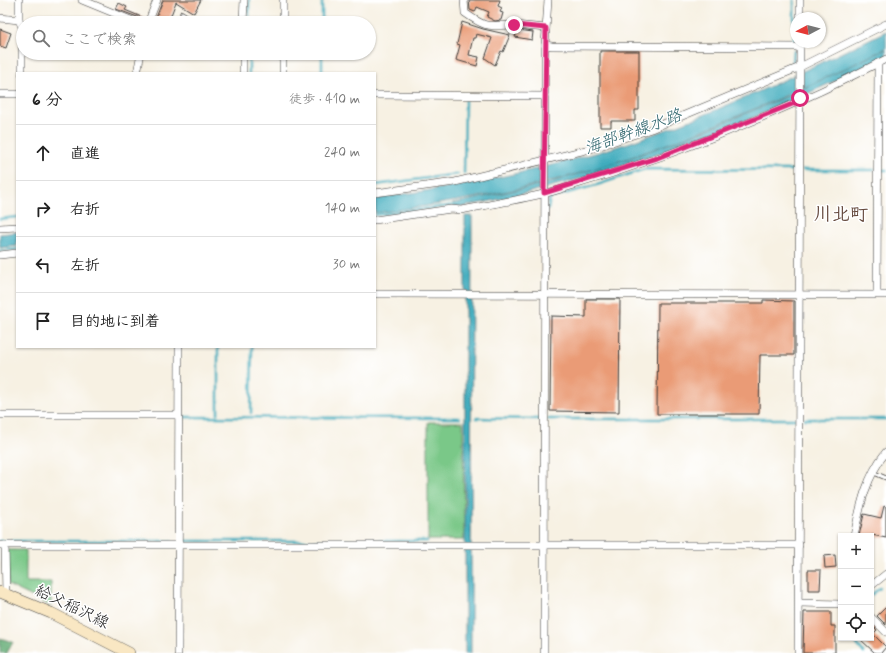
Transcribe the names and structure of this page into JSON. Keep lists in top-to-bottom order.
{
  "streets": {
    "main road": ["給父稲沢線"]
  },
  "districts": ["川北町"],
  "water": ["海部幹線水路"],
  "north": "left",
  "page": {
    "search": "ここで検索",
    "heading": ["6 分", "徒歩 · 410 m"],
    "list": [
      ["直進", "240 m"],
      ["右折", "140 m"],
      ["左折", "30 m"],
      "目的地に到着"
    ],
    "map_buttons": ["+", "−"]
  }
}
